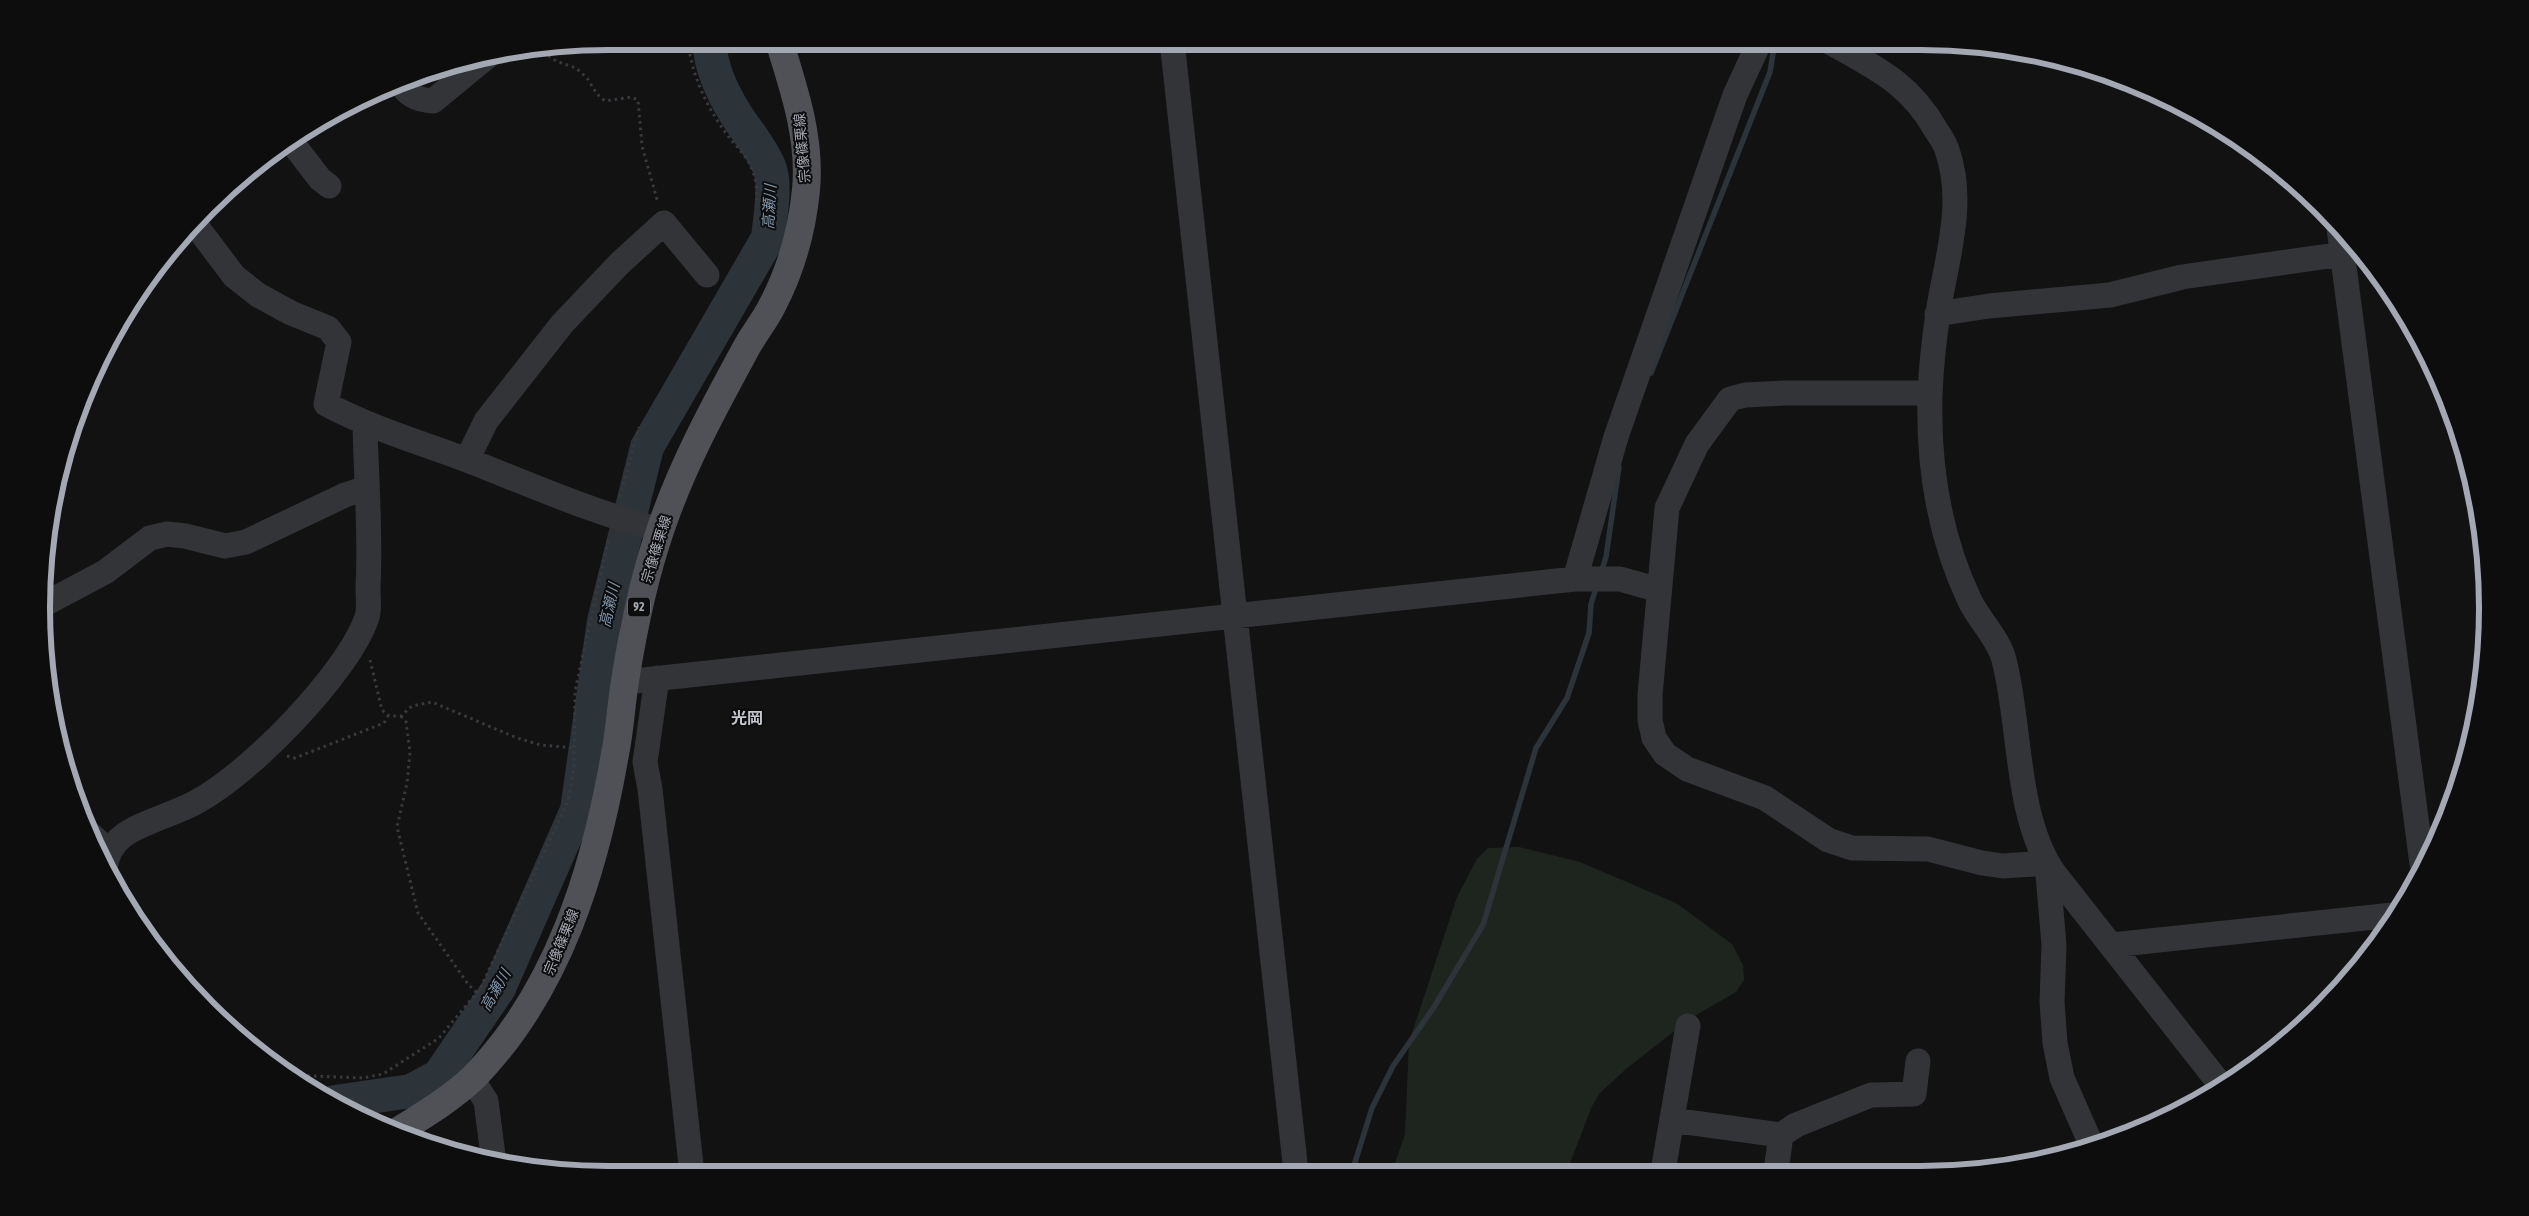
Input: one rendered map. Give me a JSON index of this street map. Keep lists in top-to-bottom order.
{
  "streets": {
    "main road": ["宗像篠栗線", "92"]
  },
  "districts": ["光岡"],
  "water": ["高瀬川"]
}
